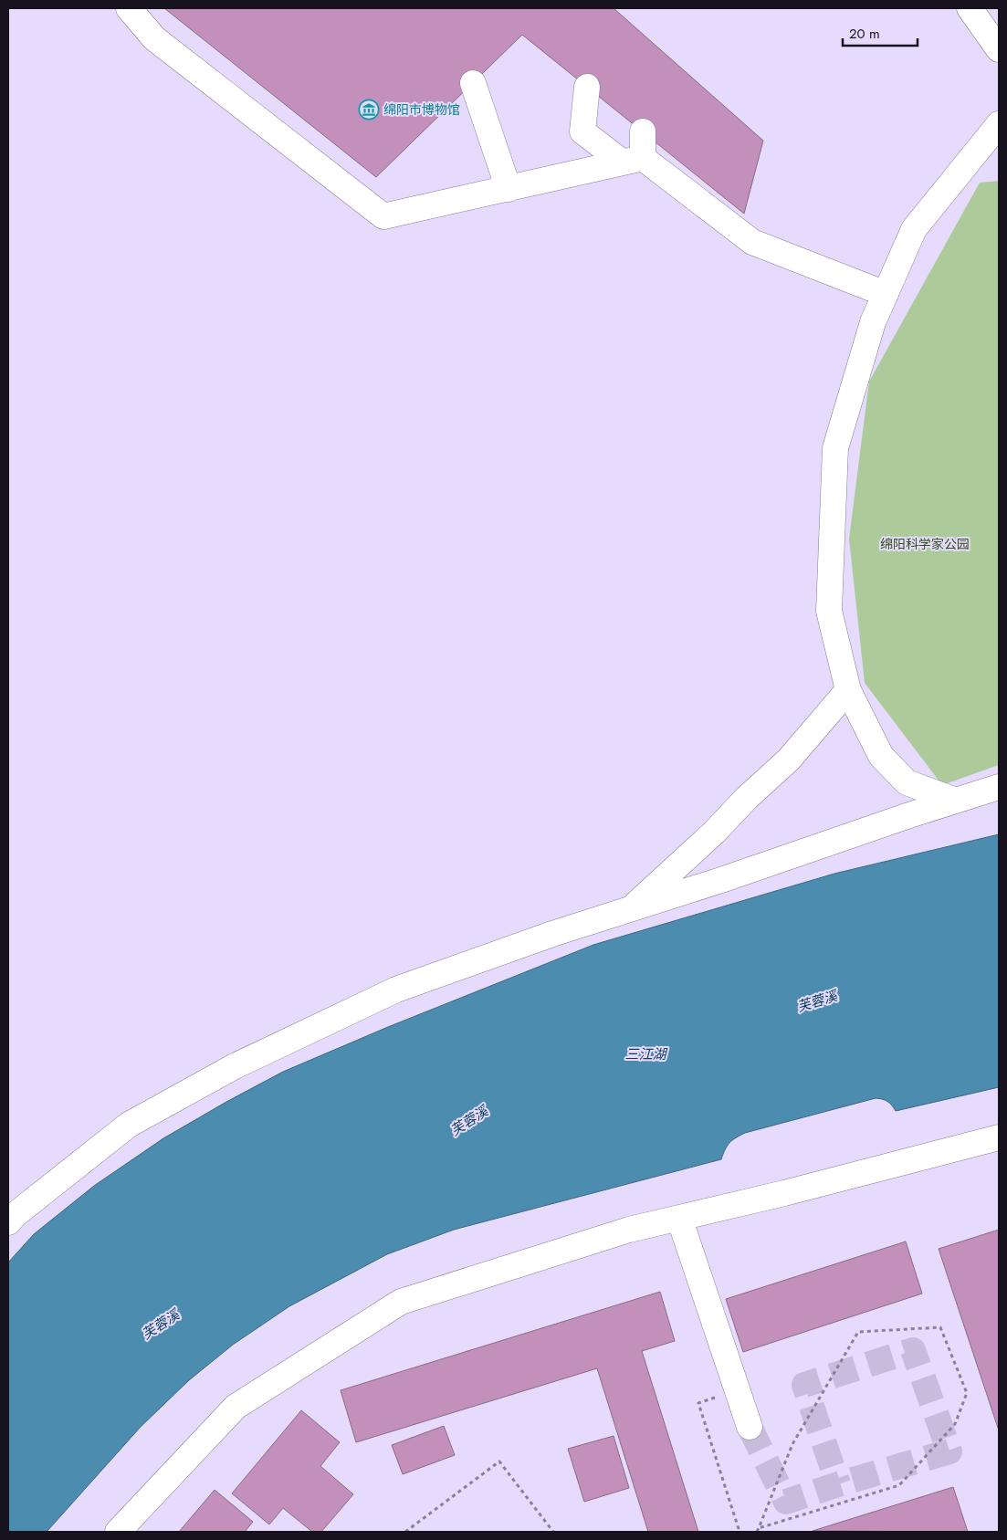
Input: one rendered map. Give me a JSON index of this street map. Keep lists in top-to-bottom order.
{
  "water": ["芙蓉溪", "三江湖"],
  "parks": ["绵阳科学家公园"],
  "places": {
    "museum": ["绵阳市博物馆"]
  },
  "scale_bar": "20 m"
}
